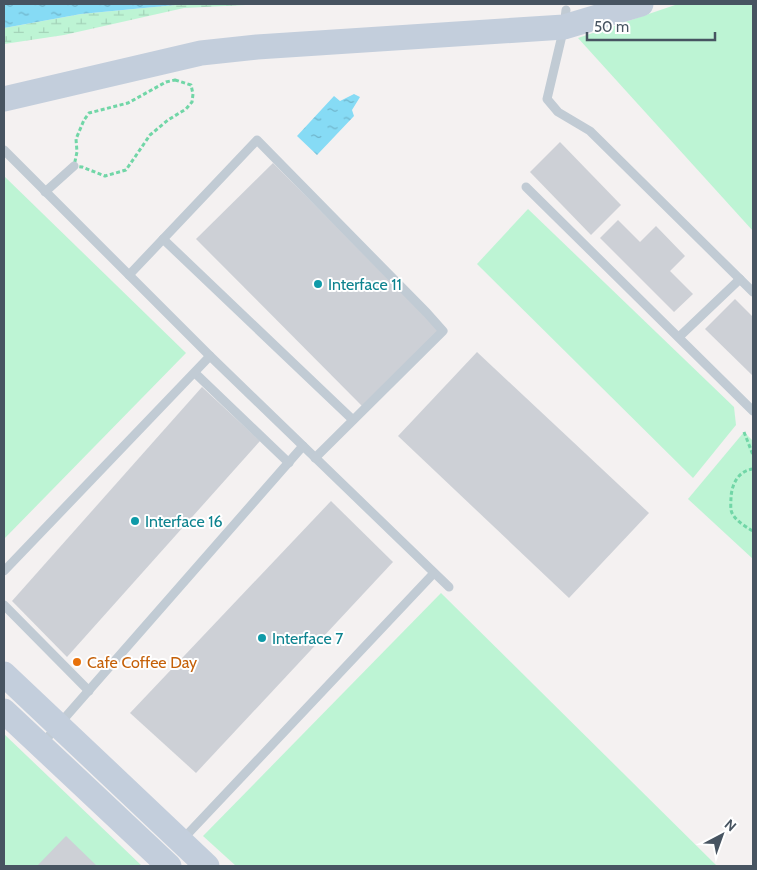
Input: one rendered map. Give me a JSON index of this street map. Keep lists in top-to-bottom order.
{
  "places": [
    "Interface 11",
    "Interface 16",
    "Interface 7",
    "Cafe Coffee Day"
  ],
  "scale_bar": "50 m",
  "north": "top right"
}
